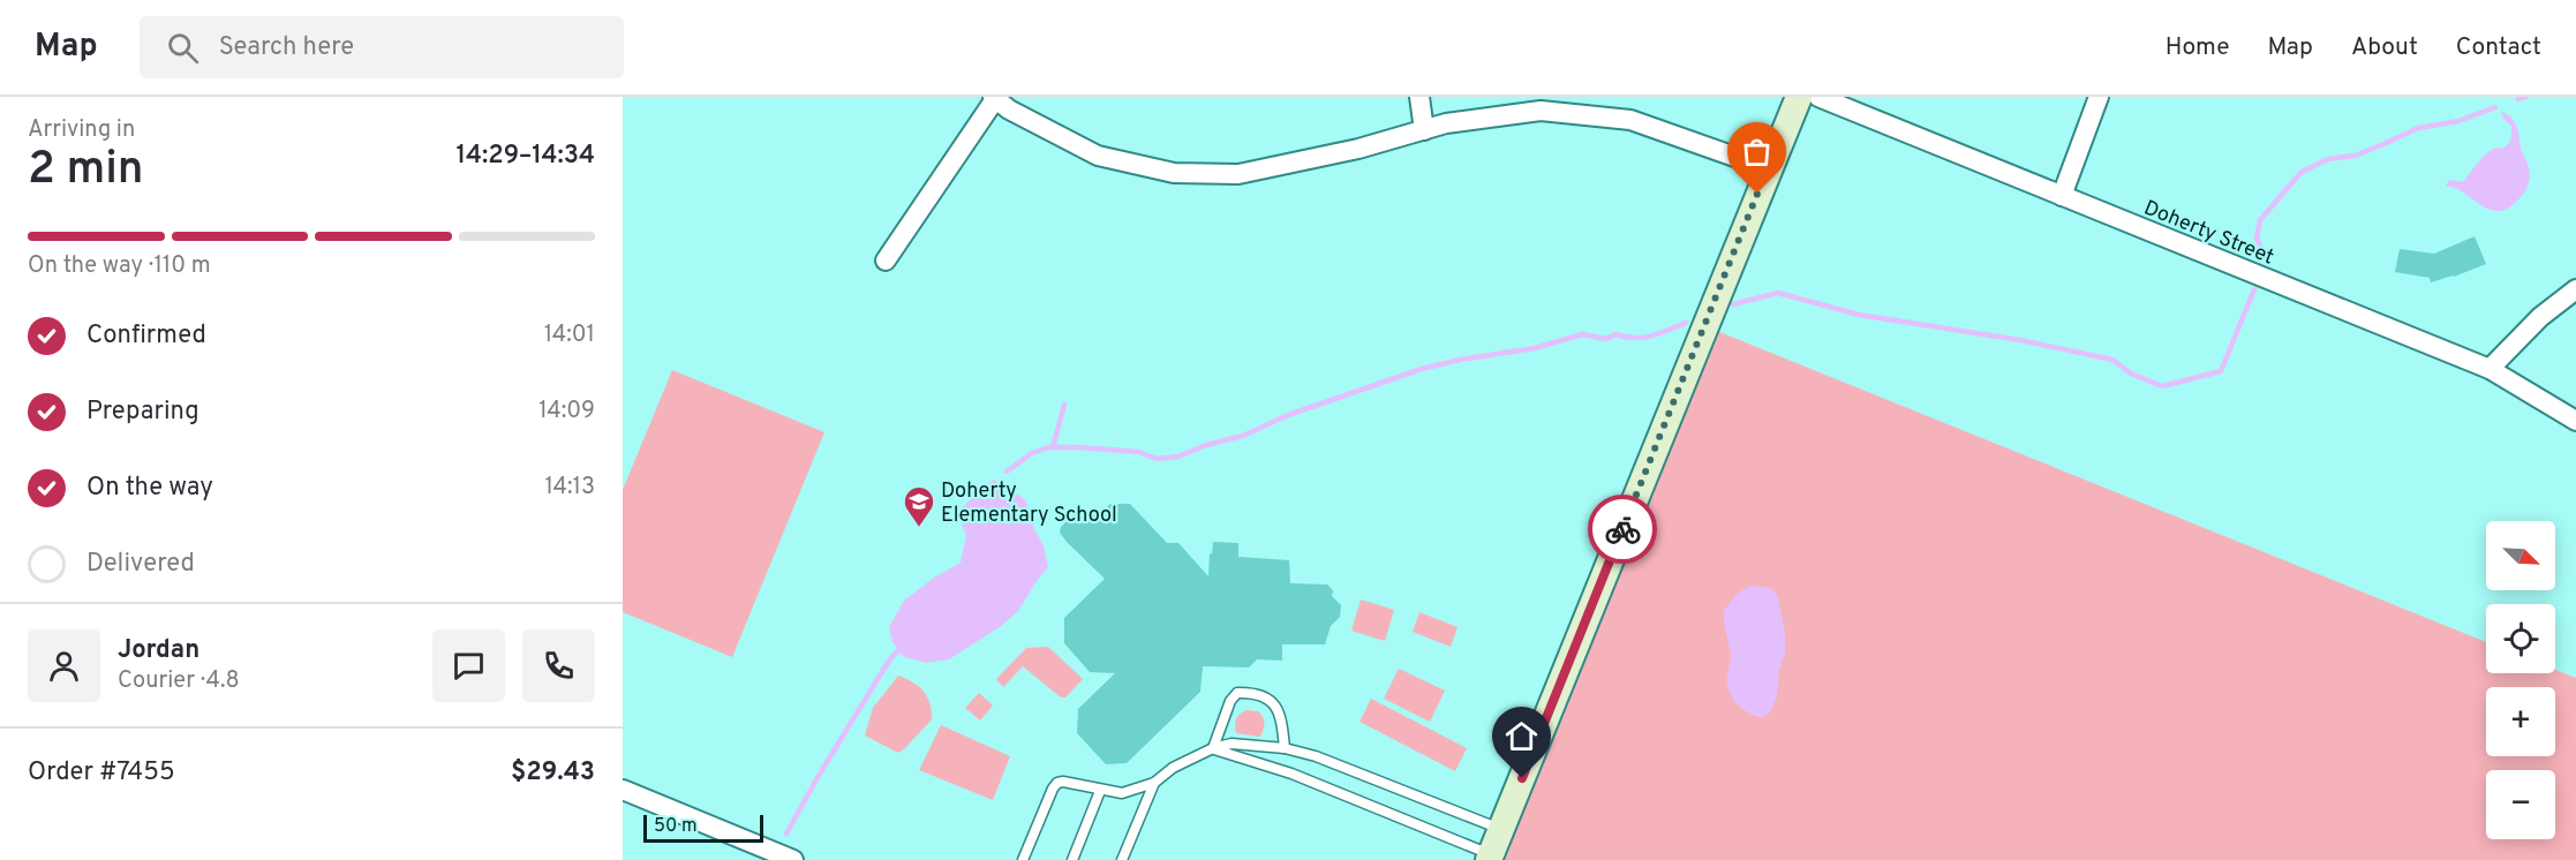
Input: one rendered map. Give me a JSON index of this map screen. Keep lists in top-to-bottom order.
{
  "streets": {
    "street": ["Doherty Street"]
  },
  "places": {
    "school or university": ["Doherty Elementary School"]
  },
  "scale_bar": "50 m",
  "north": "bottom right",
  "page": {
    "header": "Map",
    "search": "Search here",
    "nav": [
      "Home",
      "Map",
      "About",
      "Contact"
    ],
    "heading": ["2 min", "Arriving in", "14:29–14:34"],
    "panel": [
      "Jordan",
      "Courier · 4.8",
      "Order #7455",
      "$29.43"
    ],
    "bar": "On the way · 110 m",
    "list": [
      ["Confirmed", "14:01"],
      ["Preparing", "14:09"],
      ["On the way", "14:13"],
      "Delivered"
    ],
    "map_buttons": ["+", "−"],
    "scale": "50 m"
  }
}
